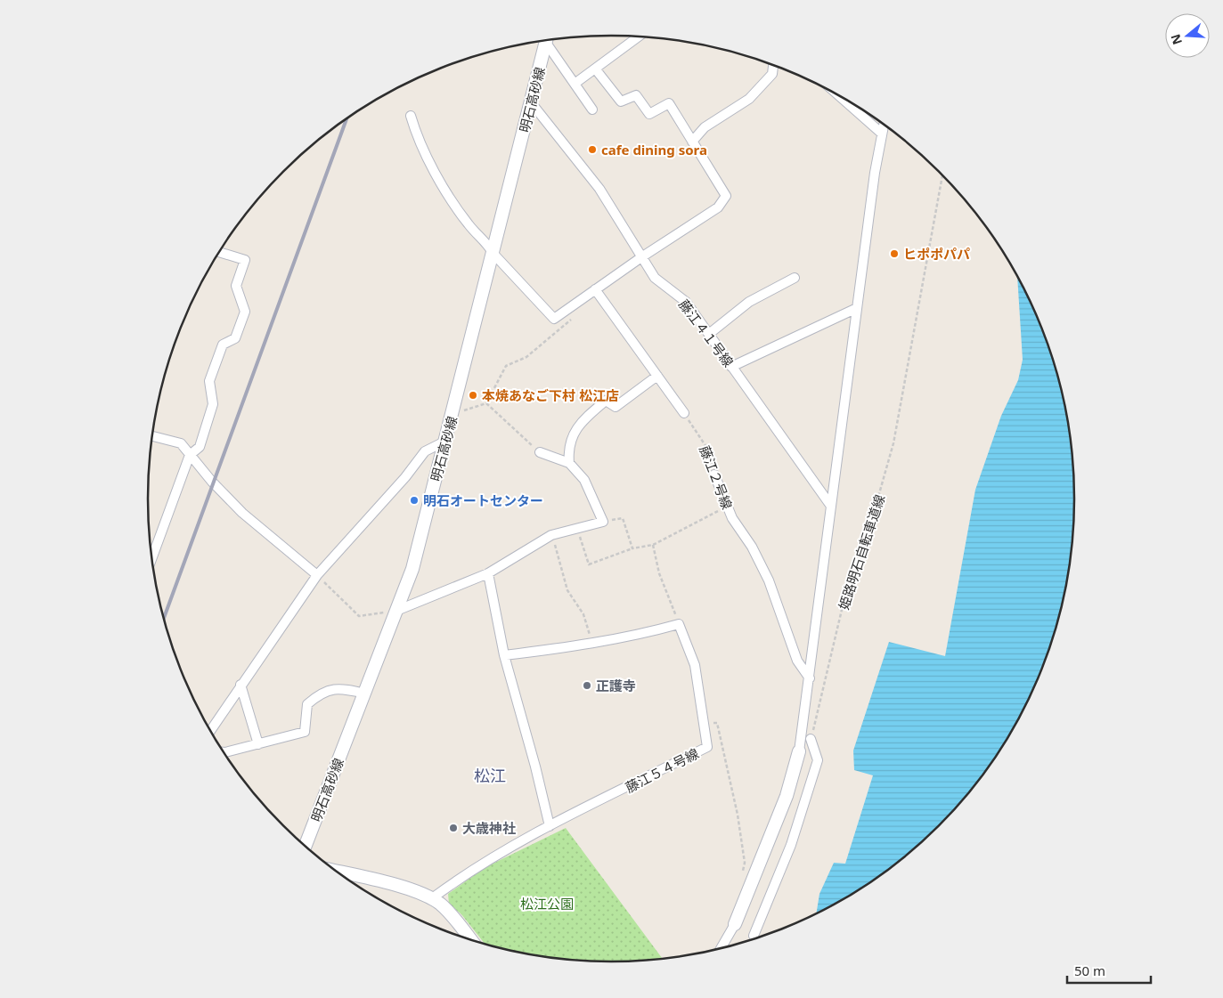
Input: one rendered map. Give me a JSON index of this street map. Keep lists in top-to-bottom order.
{
  "streets": {
    "main road": ["明石高砂線"],
    "street": ["藤江４１号線", "藤江２号線", "藤江５４号線"],
    "path": ["姫路明石自転車道線"]
  },
  "crossings": [
    ["明石高砂線", "藤江４１号線"]
  ],
  "districts": ["松江"],
  "parks": ["松江公園"],
  "places": [
    "cafe dining sora",
    "ヒポポパパ",
    "本焼あなご下村 松江店",
    "明石オートセンター",
    "正護寺",
    "大歳神社"
  ],
  "scale_bar": "50 m",
  "north": "left"
}
